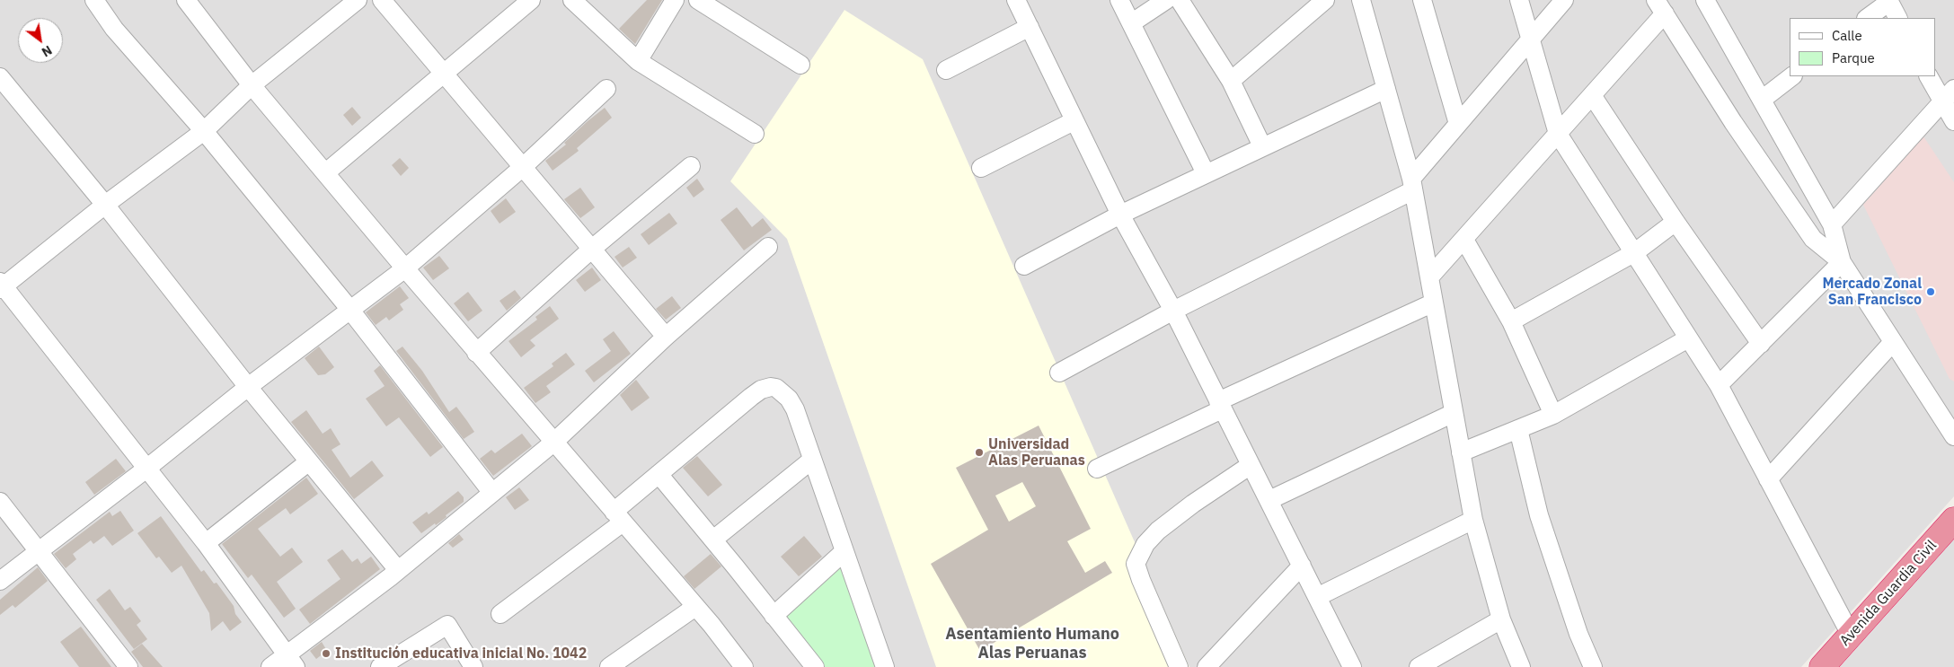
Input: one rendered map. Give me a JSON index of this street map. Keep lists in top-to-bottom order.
{
  "streets": {
    "highway": ["Avenida Guardia Civil"]
  },
  "districts": ["Asentamiento Humano Alas Peruanas"],
  "places": ["Mercado Zonal San Francisco", "Universidad Alas Peruanas", "Institución educativa inicial No. 1042"],
  "legend": ["Calle", "Parque"],
  "north": "bottom right"
}
